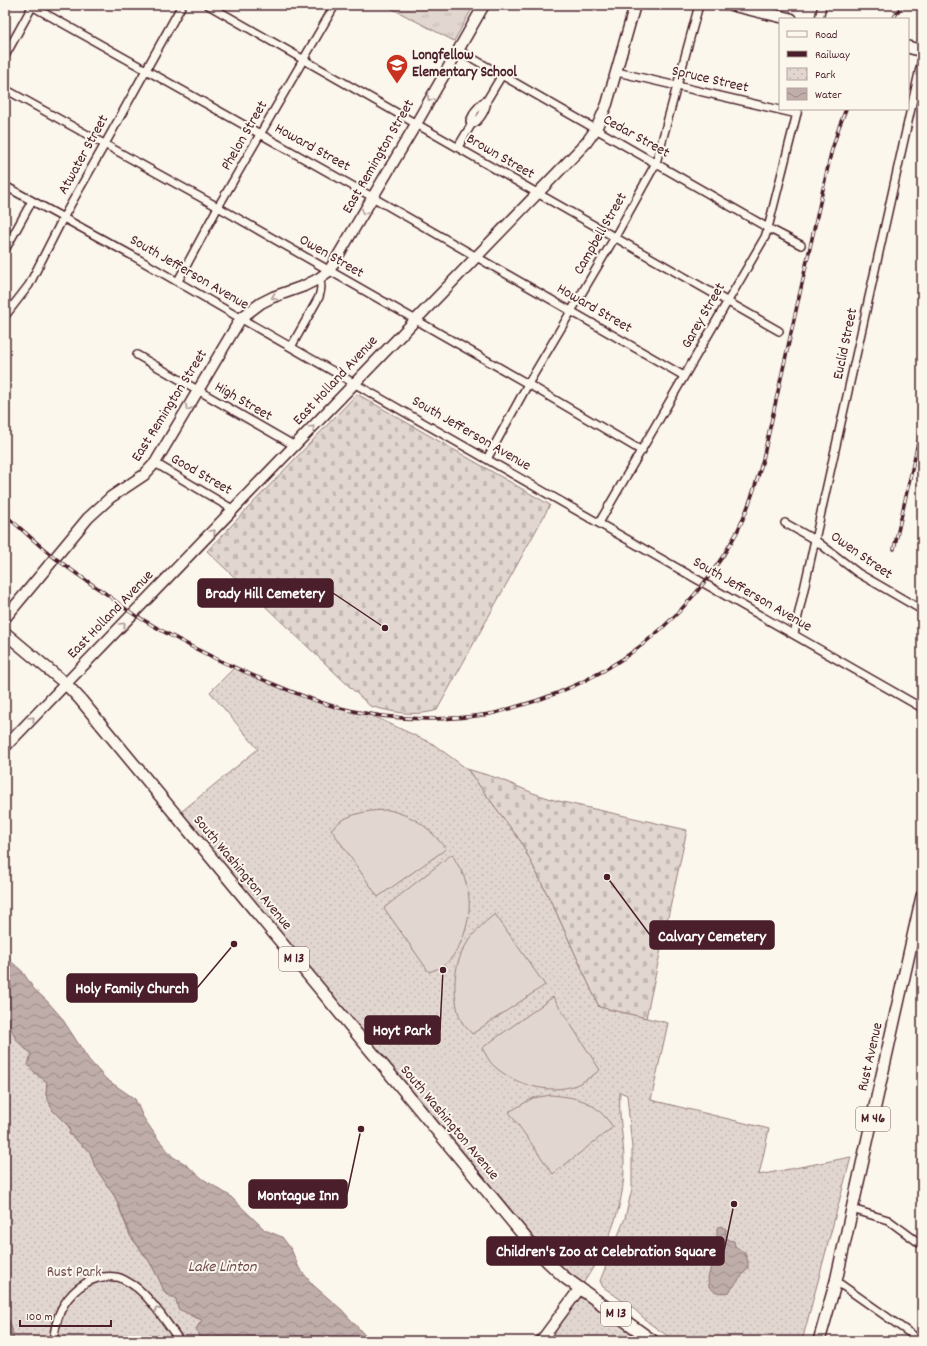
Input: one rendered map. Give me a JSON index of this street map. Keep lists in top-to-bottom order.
{
  "streets": {
    "main road": [
      "East Remington Street",
      "East Holland Avenue",
      "South Washington Avenue",
      "M 13",
      "Rust Avenue",
      "M 46"
    ],
    "street": [
      "Spruce Street",
      "Phelon Street",
      "Cedar Street",
      "Howard Street",
      "Atwater Street",
      "Brown Street",
      "Campbell Street",
      "Owen Street",
      "South Jefferson Avenue",
      "Garey Street",
      "Euclid Street",
      "High Street",
      "Good Street"
    ]
  },
  "crossings": [
    ["Spruce Street", "Campbell Street"],
    ["Spruce Street", "East Holland Avenue"],
    ["Phelon Street", "Howard Street"],
    ["Phelon Street", "Brown Street"],
    ["Phelon Street", "Owen Street"],
    ["Phelon Street", "South Jefferson Avenue"],
    ["Cedar Street", "East Remington Street"],
    ["Cedar Street", "Campbell Street"],
    ["Cedar Street", "Garey Street"],
    ["Cedar Street", "East Holland Avenue"],
    ["Howard Street", "Atwater Street"],
    ["Howard Street", "East Remington Street"],
    ["Howard Street", "Campbell Street"],
    ["Howard Street", "Garey Street"],
    ["Howard Street", "East Holland Avenue"],
    ["Atwater Street", "Owen Street"],
    ["Atwater Street", "South Jefferson Avenue"],
    ["East Remington Street", "Brown Street"],
    ["East Remington Street", "Owen Street"],
    ["East Remington Street", "South Jefferson Avenue"],
    ["East Remington Street", "High Street"],
    ["East Remington Street", "Good Street"],
    ["Brown Street", "Campbell Street"],
    ["Brown Street", "Garey Street"],
    ["Brown Street", "East Holland Avenue"],
    ["Campbell Street", "Owen Street"],
    ["Campbell Street", "South Jefferson Avenue"],
    ["Owen Street", "Garey Street"],
    ["Owen Street", "Euclid Street"],
    ["Owen Street", "East Holland Avenue"],
    ["South Jefferson Avenue", "Garey Street"],
    ["South Jefferson Avenue", "Euclid Street"],
    ["South Jefferson Avenue", "East Holland Avenue"],
    ["East Holland Avenue", "High Street"],
    ["East Holland Avenue", "Good Street"],
    ["East Holland Avenue", "South Washington Avenue"]
  ],
  "one_way": ["East Remington Street", "East Holland Avenue"],
  "water": ["Lake Linton"],
  "parks": ["Rust Park"],
  "places": {
    "school or university": ["Longfellow Elementary School"],
    "other": [
      "Brady Hill Cemetery",
      "Calvary Cemetery",
      "Holy Family Church",
      "Hoyt Park",
      "Montague Inn",
      "Children's Zoo at Celebration Square"
    ]
  },
  "legend": [
    "Road",
    "Railway",
    "Park",
    "Water"
  ],
  "scale_bar": "100 m"
}
